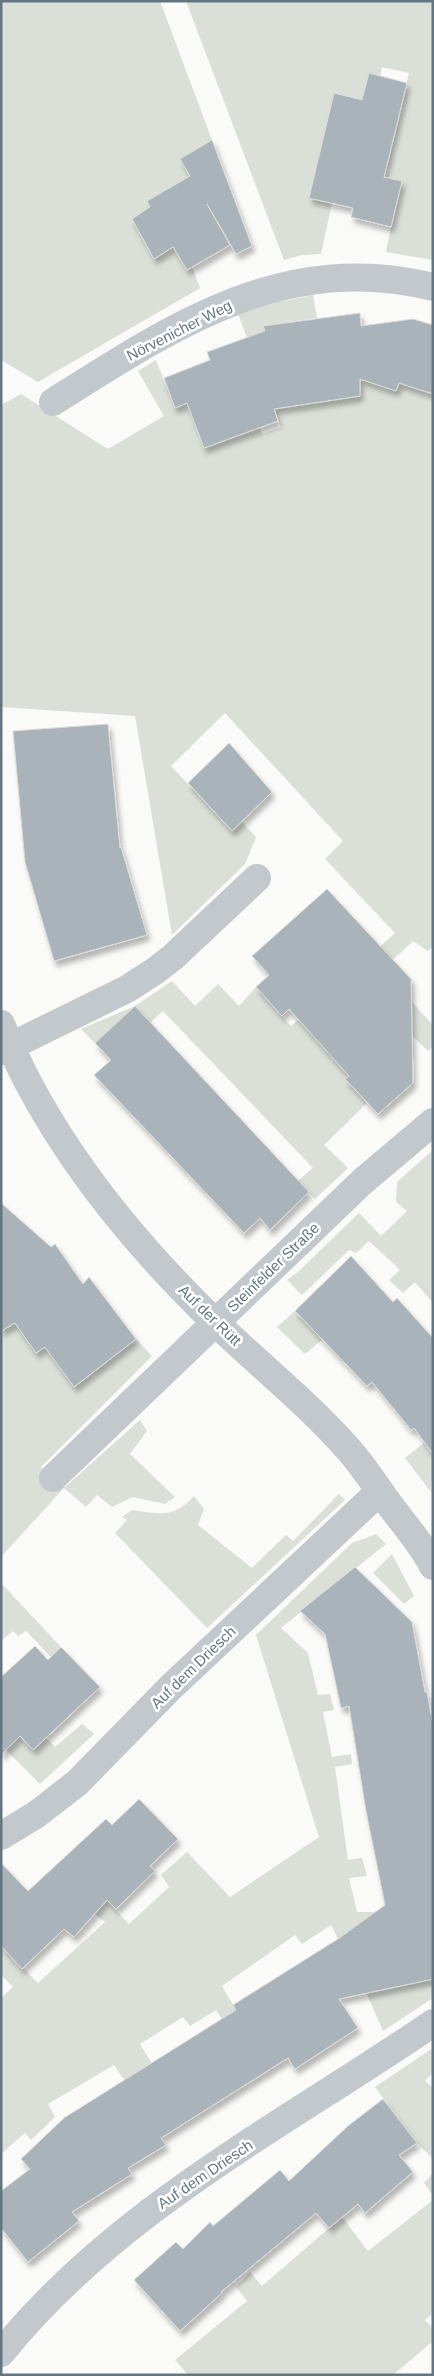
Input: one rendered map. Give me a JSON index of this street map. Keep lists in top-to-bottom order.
{
  "streets": {
    "street": [
      "Nörvenicher Weg",
      "Steinfelder Straße",
      "Auf der Rütt",
      "Auf dem Driesch"
    ]
  },
  "crossings": [
    ["Steinfelder Straße", "Auf der Rütt"],
    ["Auf der Rütt", "Auf dem Driesch"]
  ]
}
